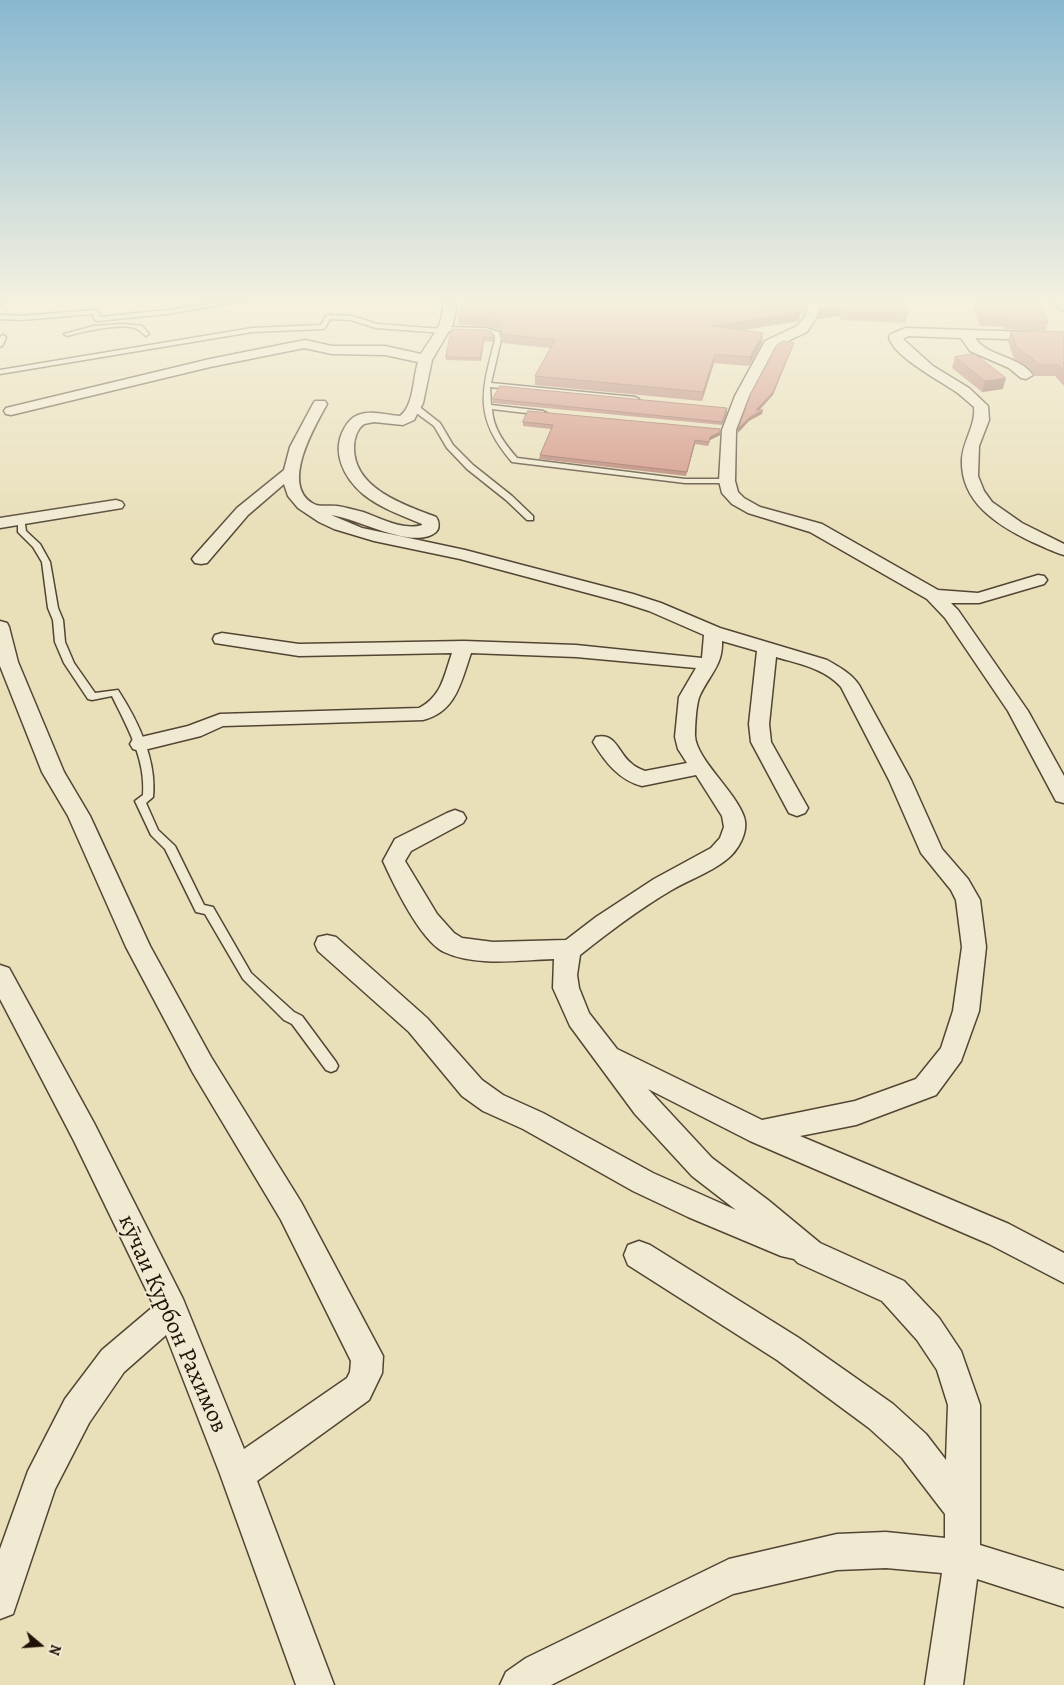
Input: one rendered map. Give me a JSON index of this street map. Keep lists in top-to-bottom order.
{
  "streets": {
    "street": ["кӯчаи Курбон Рахимов"]
  },
  "north": "right"
}
